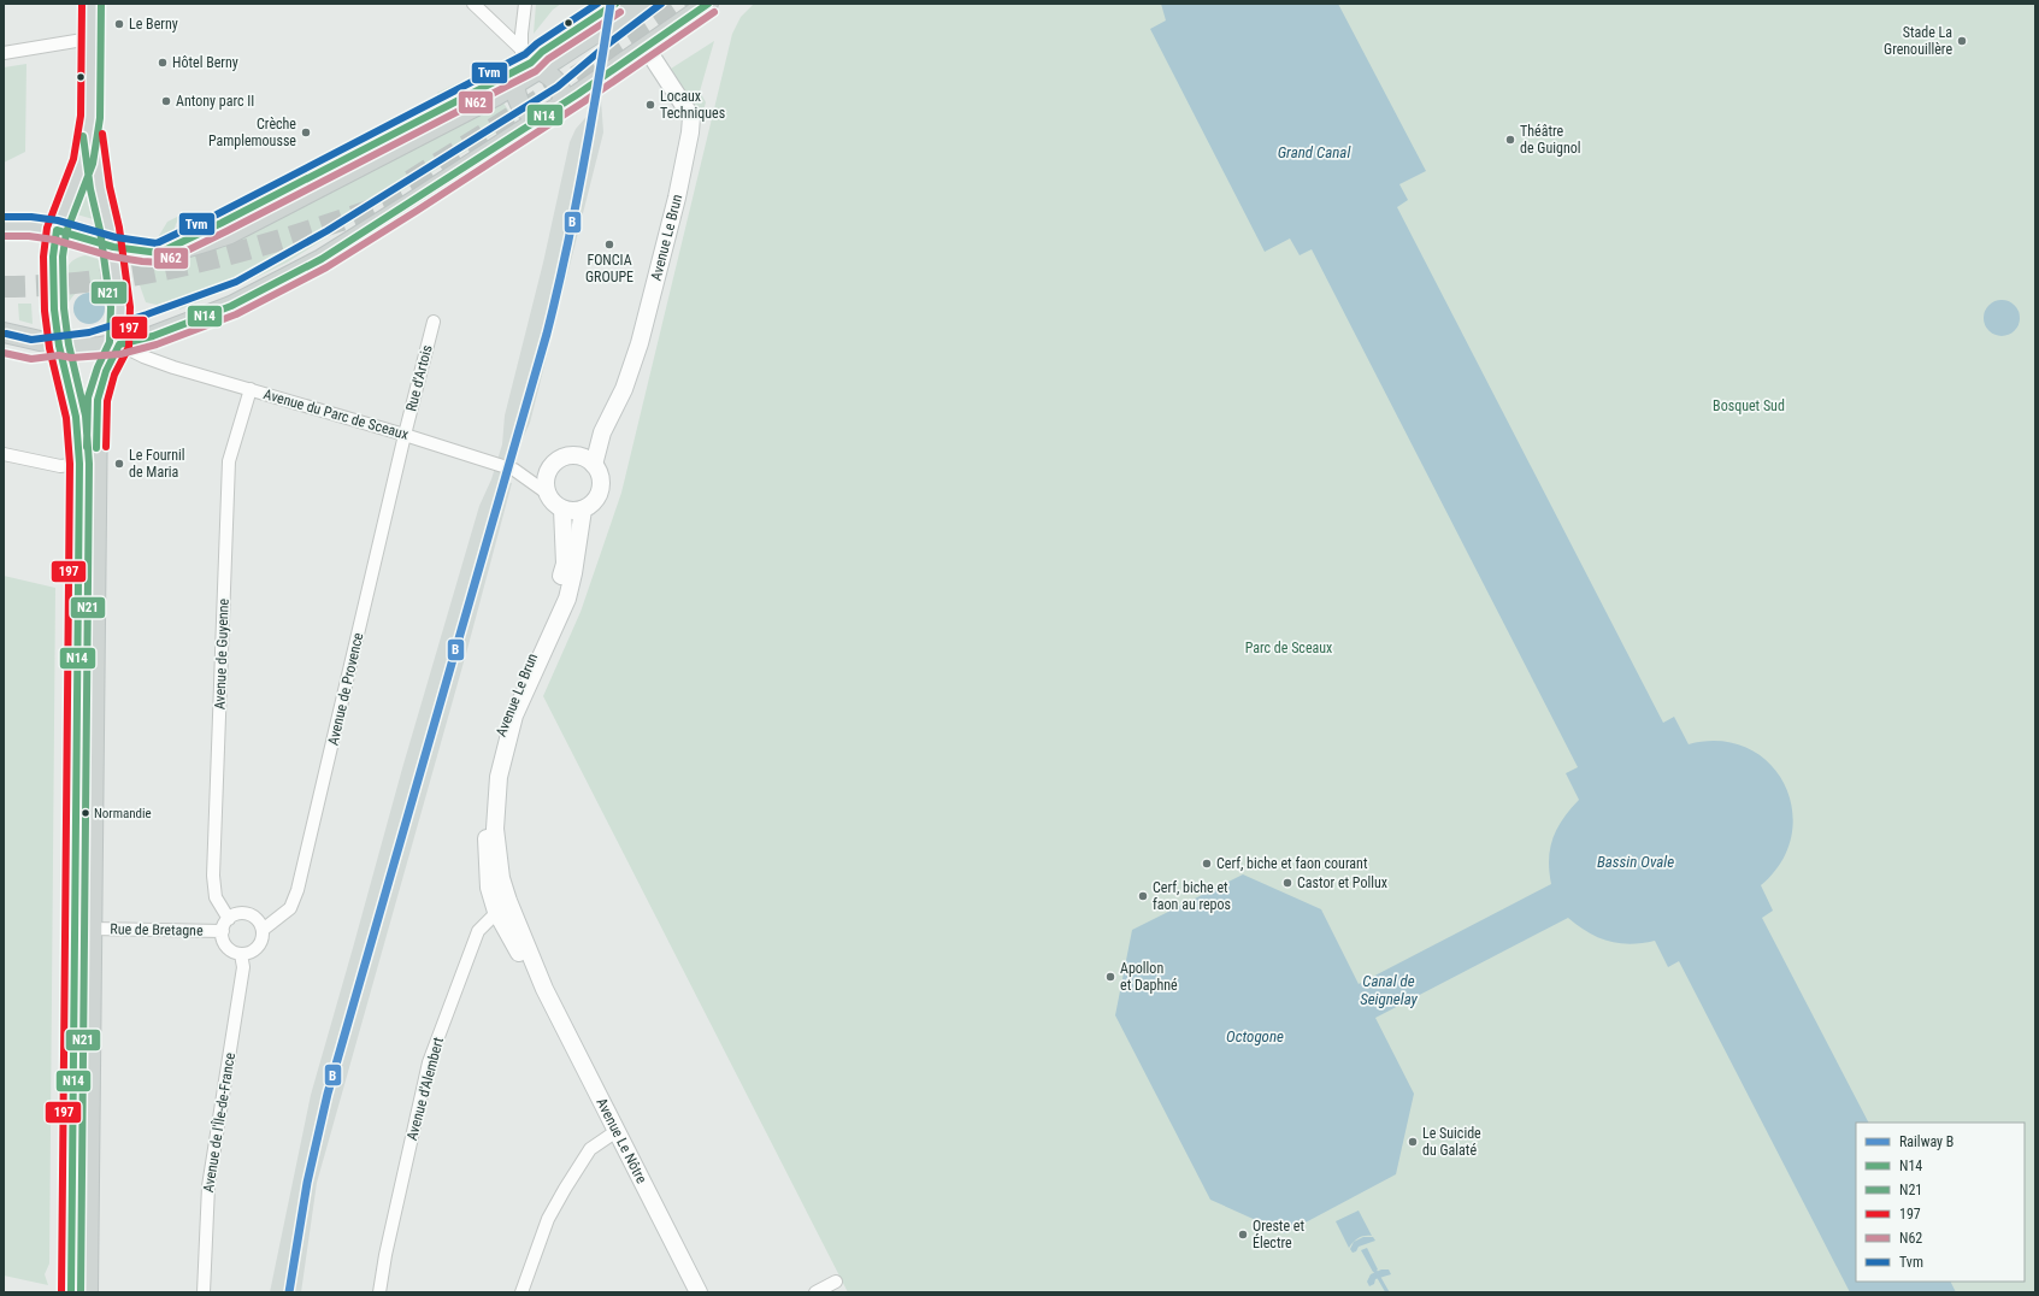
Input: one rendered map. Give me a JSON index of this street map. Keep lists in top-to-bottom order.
{
  "streets": {
    "main road": ["Avenue Le Brun", "Avenue Le Nôtre"],
    "street": [
      "Rue d'Artois",
      "Avenue du Parc de Sceaux",
      "Avenue de Guyenne",
      "Avenue de Provence",
      "Rue de Bretagne",
      "Avenue d'Alembert",
      "Avenue de l'Île-de-France"
    ]
  },
  "crossings": [
    ["Avenue Le Brun", "Avenue du Parc de Sceaux"],
    ["Avenue Le Brun", "Avenue d'Alembert"],
    ["Avenue Le Brun", "Avenue Le Nôtre"],
    ["Rue d'Artois", "Avenue du Parc de Sceaux"],
    ["Rue d'Artois", "Avenue de Provence"],
    ["Avenue du Parc de Sceaux", "Avenue de Guyenne"],
    ["Avenue du Parc de Sceaux", "Avenue de Provence"],
    ["Avenue de Guyenne", "Avenue de Provence"],
    ["Avenue de Guyenne", "Rue de Bretagne"],
    ["Avenue de Guyenne", "Avenue de l'Île-de-France"],
    ["Avenue de Provence", "Rue de Bretagne"],
    ["Avenue de Provence", "Avenue de l'Île-de-France"],
    ["Rue de Bretagne", "Avenue de l'Île-de-France"],
    ["Avenue d'Alembert", "Avenue Le Nôtre"]
  ],
  "water": [
    "Grand Canal",
    "Bassin Ovale",
    "Canal de Seignelay",
    "Octogone"
  ],
  "parks": ["Bosquet Sud", "Parc de Sceaux"],
  "places": [
    "Le Berny",
    "Stade La Grenouillère",
    "Hôtel Berny",
    "Antony parc II",
    "Locaux Techniques",
    "Crèche Pamplemousse",
    "Théâtre de Guignol",
    "FONCIA GROUPE",
    "Le Fournil de Maria",
    "Normandie",
    "Cerf, biche et faon courant",
    "Castor et Pollux",
    "Cerf, biche et faon au repos",
    "Apollon et Daphné",
    "Le Suicide du Galaté",
    "Oreste et Électre"
  ],
  "lines": [
    "rail line B",
    "transit line N14",
    "transit line N21",
    "transit line 197",
    "transit line Tvm",
    "transit line N62"
  ],
  "legend": [
    "Railway B",
    "N14",
    "N21",
    "197",
    "N62",
    "Tvm"
  ]
}
